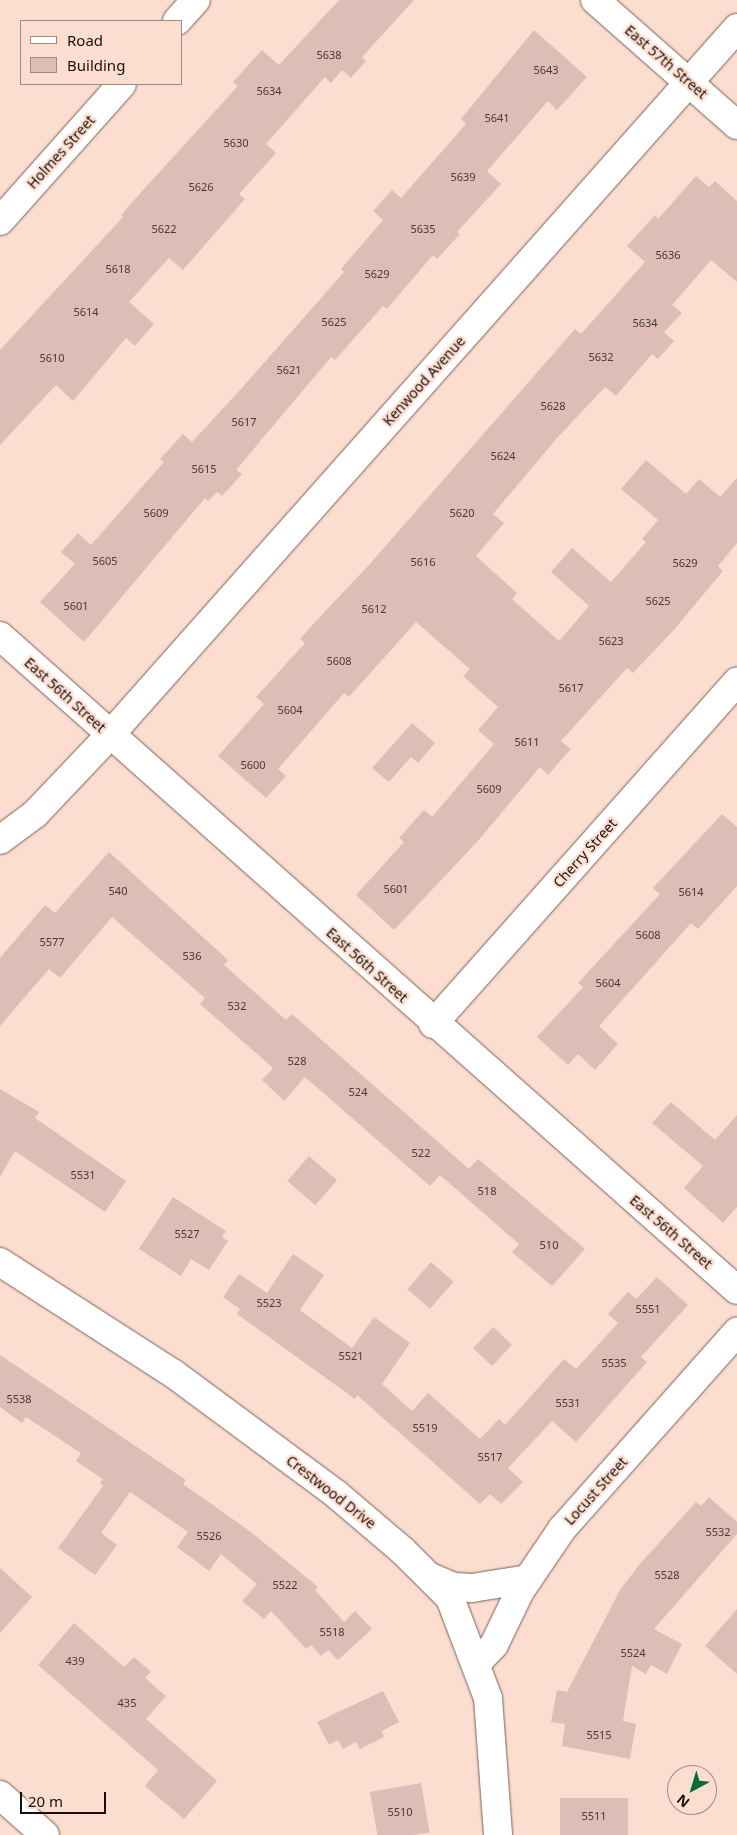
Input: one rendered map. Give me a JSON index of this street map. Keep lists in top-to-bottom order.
{
  "streets": {
    "street": [
      "East 57th Street",
      "Holmes Street",
      "Kenwood Avenue",
      "East 56th Street",
      "Cherry Street",
      "Locust Street",
      "Crestwood Drive"
    ]
  },
  "crossings": [
    ["East 57th Street", "Kenwood Avenue"],
    ["Kenwood Avenue", "East 56th Street"],
    ["East 56th Street", "Cherry Street"],
    ["Locust Street", "Crestwood Drive"]
  ],
  "house_numbers": [
    "5638",
    "5643",
    "5634",
    "5641",
    "5630",
    "5639",
    "5626",
    "5622",
    "5635",
    "5636",
    "5618",
    "5629",
    "5614",
    "5625",
    "5634",
    "5632",
    "5610",
    "5621",
    "5628",
    "5617",
    "5624",
    "5615",
    "5609",
    "5620",
    "5605",
    "5616",
    "5629",
    "5625",
    "5601",
    "5612",
    "5623",
    "5608",
    "5617",
    "5604",
    "5611",
    "5600",
    "5609",
    "5601",
    "540",
    "5614",
    "5608",
    "5577",
    "536",
    "5604",
    "532",
    "528",
    "524",
    "522",
    "5531",
    "518",
    "5527",
    "510",
    "5523",
    "5551",
    "5521",
    "5535",
    "5538",
    "5531",
    "5519",
    "5517",
    "5532",
    "5526",
    "5528",
    "5522",
    "5518",
    "5524",
    "439",
    "435",
    "5515",
    "5510",
    "5511"
  ],
  "legend": ["Road", "Building"],
  "scale_bar": "20 m",
  "north": "bottom left"
}
